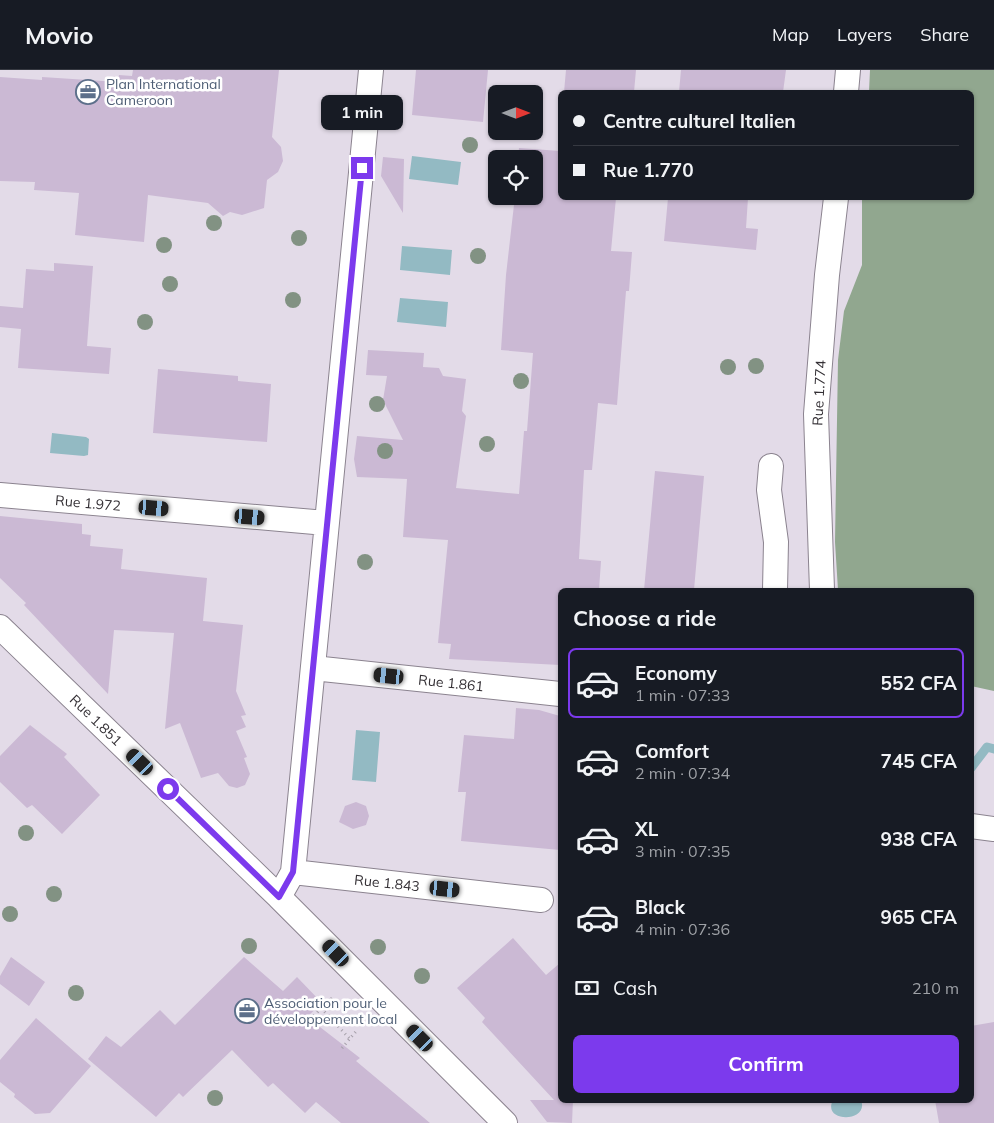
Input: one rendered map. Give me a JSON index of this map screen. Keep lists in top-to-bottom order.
{
  "streets": {
    "street": [
      "Rue 1.774",
      "Rue 1.972",
      "Rue 1.861",
      "Rue 1.851",
      "Rue 1.843"
    ]
  },
  "places": {
    "office": ["Plan International Cameroon", "Association pour le développement local"]
  },
  "north": "right",
  "page": {
    "header": "Movio",
    "nav": ["Map", "Layers", "Share"],
    "banner": ["Centre culturel Italien", "Rue 1.770"],
    "bubble": "1 min",
    "heading": "Choose a ride",
    "list": [
      {
        "name": "Economy",
        "note": "1 min · 07:33",
        "value": "552 CFA"
      },
      {
        "name": "Comfort",
        "note": "2 min · 07:34",
        "value": "745 CFA"
      },
      {
        "name": "XL",
        "note": "3 min · 07:35",
        "value": "938 CFA"
      },
      {
        "name": "Black",
        "note": "4 min · 07:36",
        "value": "965 CFA"
      }
    ],
    "pay": ["Cash", "210 m"],
    "buttons": "Confirm"
  }
}
